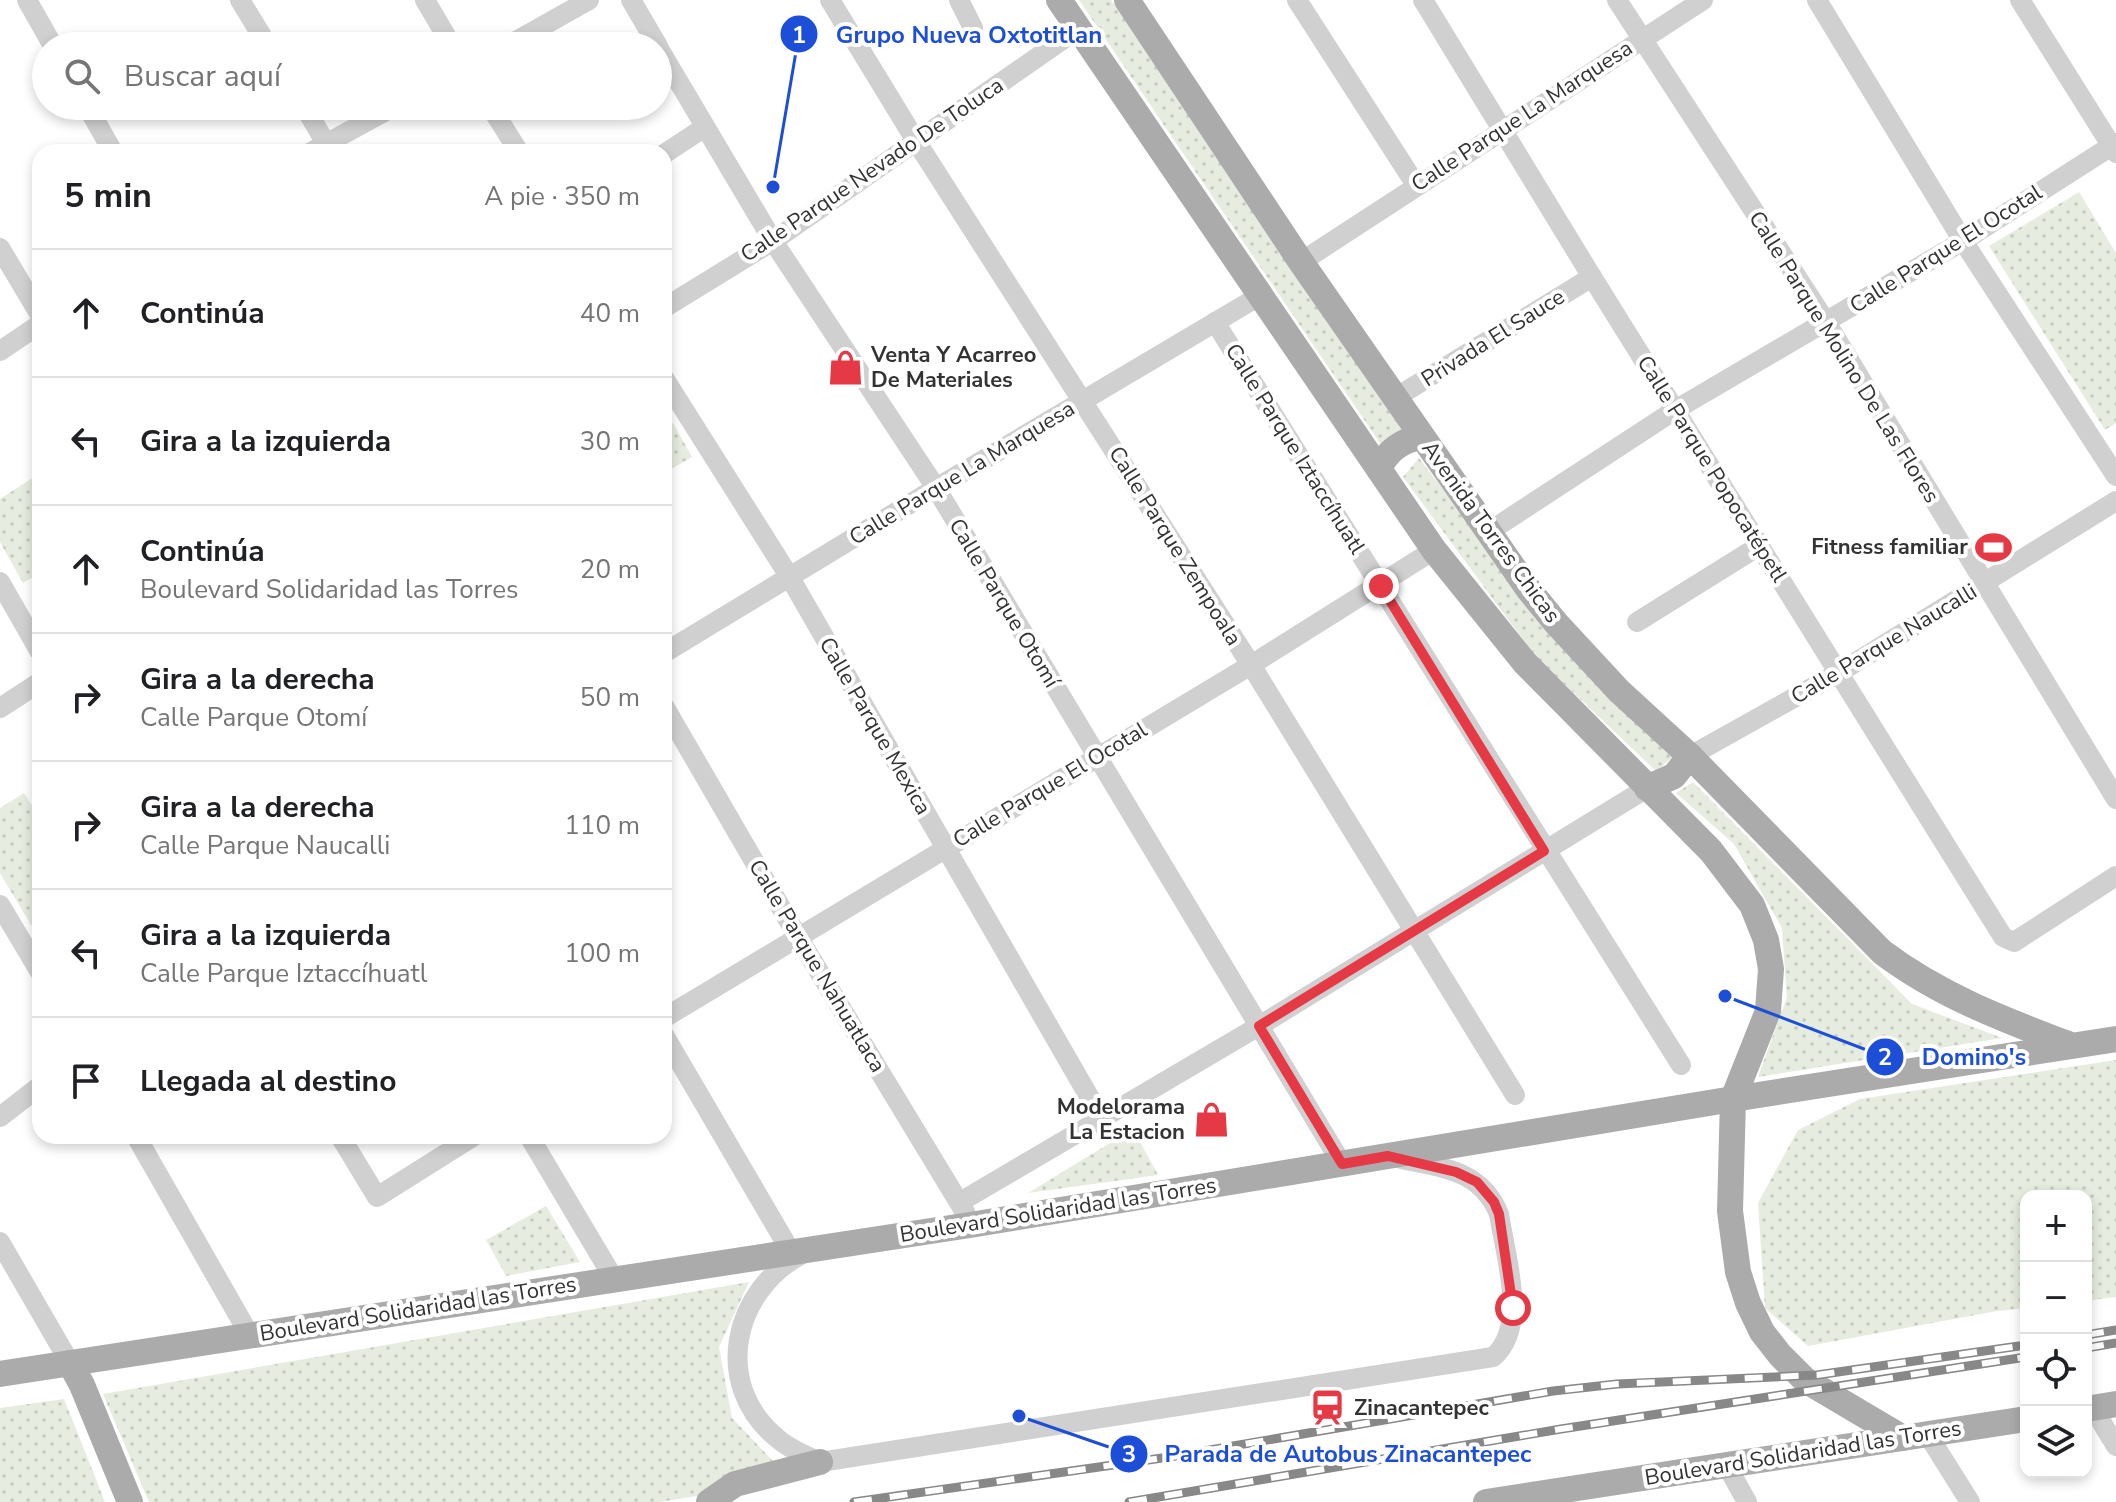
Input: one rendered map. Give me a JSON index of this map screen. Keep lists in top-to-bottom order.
{
  "streets": {
    "main road": ["Avenida Torres Chicas", "Boulevard Solidaridad las Torres"],
    "street": [
      "Calle Parque La Marquesa",
      "Calle Parque Nevado De Toluca",
      "Calle Parque El Ocotal",
      "Privada El Sauce",
      "Calle Parque Molino De Las Flores",
      "Calle Parque Iztaccíhuatl",
      "Calle Parque Popocatépetl",
      "Calle Parque Zempoala",
      "Calle Parque Otomí",
      "Calle Parque Naucalli",
      "Calle Parque Mexica",
      "Calle Parque Nahuatlaca"
    ]
  },
  "crossings": [
    ["Calle Parque La Marquesa", "Calle Parque Molino De Las Flores"],
    ["Calle Parque La Marquesa", "Calle Parque Iztaccíhuatl"],
    ["Calle Parque La Marquesa", "Calle Parque Popocatépetl"],
    ["Calle Parque La Marquesa", "Avenida Torres Chicas"],
    ["Calle Parque La Marquesa", "Calle Parque Zempoala"],
    ["Calle Parque La Marquesa", "Calle Parque Otomí"],
    ["Calle Parque La Marquesa", "Calle Parque Mexica"],
    ["Calle Parque Nevado De Toluca", "Calle Parque Zempoala"],
    ["Calle Parque Nevado De Toluca", "Calle Parque Otomí"],
    ["Calle Parque El Ocotal", "Calle Parque Molino De Las Flores"],
    ["Calle Parque El Ocotal", "Calle Parque Iztaccíhuatl"],
    ["Calle Parque El Ocotal", "Calle Parque Popocatépetl"],
    ["Calle Parque El Ocotal", "Avenida Torres Chicas"],
    ["Calle Parque El Ocotal", "Calle Parque Zempoala"],
    ["Calle Parque El Ocotal", "Calle Parque Otomí"],
    ["Calle Parque El Ocotal", "Calle Parque Mexica"],
    ["Calle Parque El Ocotal", "Calle Parque Nahuatlaca"],
    ["Privada El Sauce", "Calle Parque Popocatépetl"],
    ["Privada El Sauce", "Avenida Torres Chicas"],
    ["Calle Parque Molino De Las Flores", "Calle Parque Naucalli"],
    ["Calle Parque Popocatépetl", "Calle Parque Naucalli"],
    ["Avenida Torres Chicas", "Calle Parque Naucalli"],
    ["Avenida Torres Chicas", "Boulevard Solidaridad las Torres"],
    ["Calle Parque Otomí", "Boulevard Solidaridad las Torres"],
    ["Calle Parque Nahuatlaca", "Boulevard Solidaridad las Torres"]
  ],
  "places": {
    "other": ["Grupo Nueva Oxtotitlan", "Domino's", "Parada de Autobus Zinacantepec"],
    "shop": ["Venta Y Acarreo De Materiales", "Modelorama La Estacion"],
    "sports": ["Fitness familiar"],
    "station": ["Zinacantepec"]
  },
  "page": {
    "search": "Buscar aquí",
    "heading": ["5 min", "A pie · 350 m"],
    "list": [
      ["Continúa", "40 m"],
      ["Gira a la izquierda", "30 m"],
      ["Continúa", "Boulevard Solidaridad las Torres", "20 m"],
      ["Gira a la derecha", "Calle Parque Otomí", "50 m"],
      ["Gira a la derecha", "Calle Parque Naucalli", "110 m"],
      ["Gira a la izquierda", "Calle Parque Iztaccíhuatl", "100 m"],
      "Llegada al destino"
    ],
    "map_buttons": ["+", "−"]
  }
}
